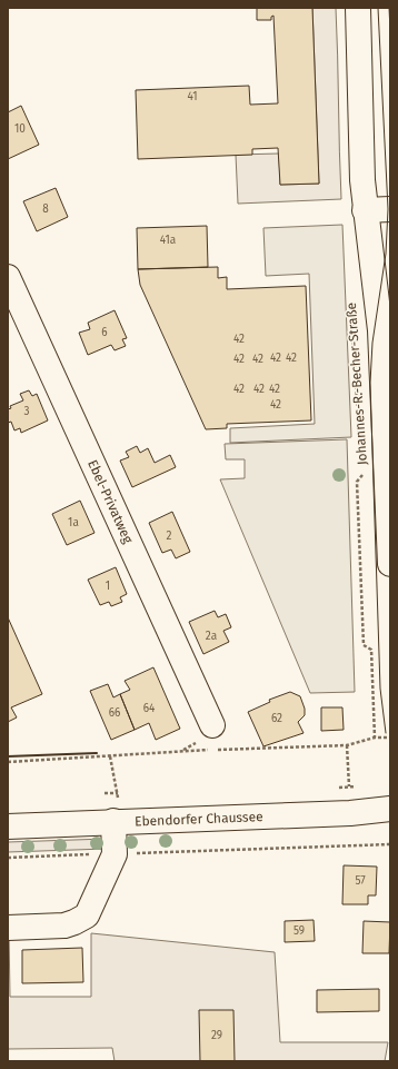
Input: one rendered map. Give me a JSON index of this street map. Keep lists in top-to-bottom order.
{
  "streets": {
    "street": ["Johannes-R.-Becher-Straße", "Ebel-Privatweg", "Ebendorfer Chaussee"]
  },
  "house_numbers": [
    "41",
    "10",
    "8",
    "41a",
    "6",
    "42",
    "42",
    "42",
    "42",
    "42",
    "42",
    "42",
    "42",
    "42",
    "3",
    "1a",
    "2",
    "1",
    "2a",
    "64",
    "66",
    "62",
    "57",
    "59",
    "29"
  ]
}
